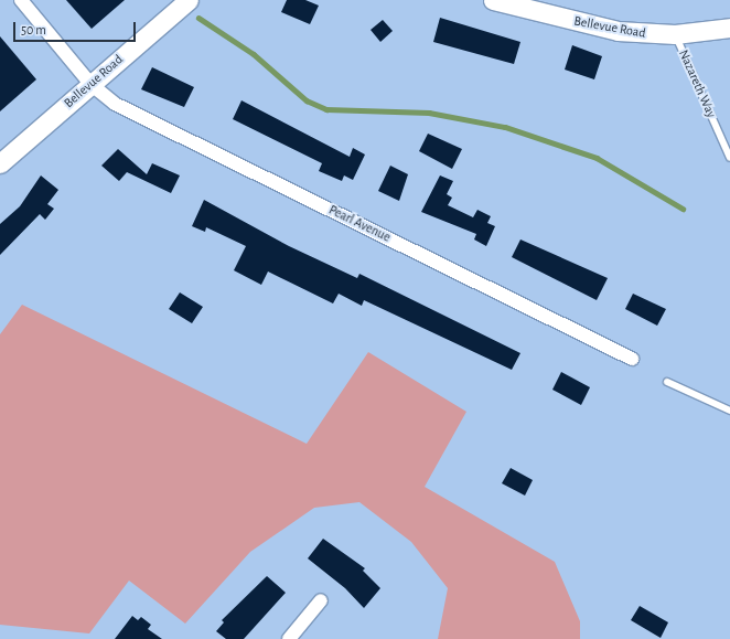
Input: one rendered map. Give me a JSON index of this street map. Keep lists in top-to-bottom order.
{
  "streets": {
    "street": ["Bellevue Road", "Pearl Avenue"],
    "lane": ["Nazareth Way"]
  },
  "crossings": [
    ["Bellevue Road", "Nazareth Way"],
    ["Bellevue Road", "Pearl Avenue"]
  ],
  "scale_bar": "50 m"
}
